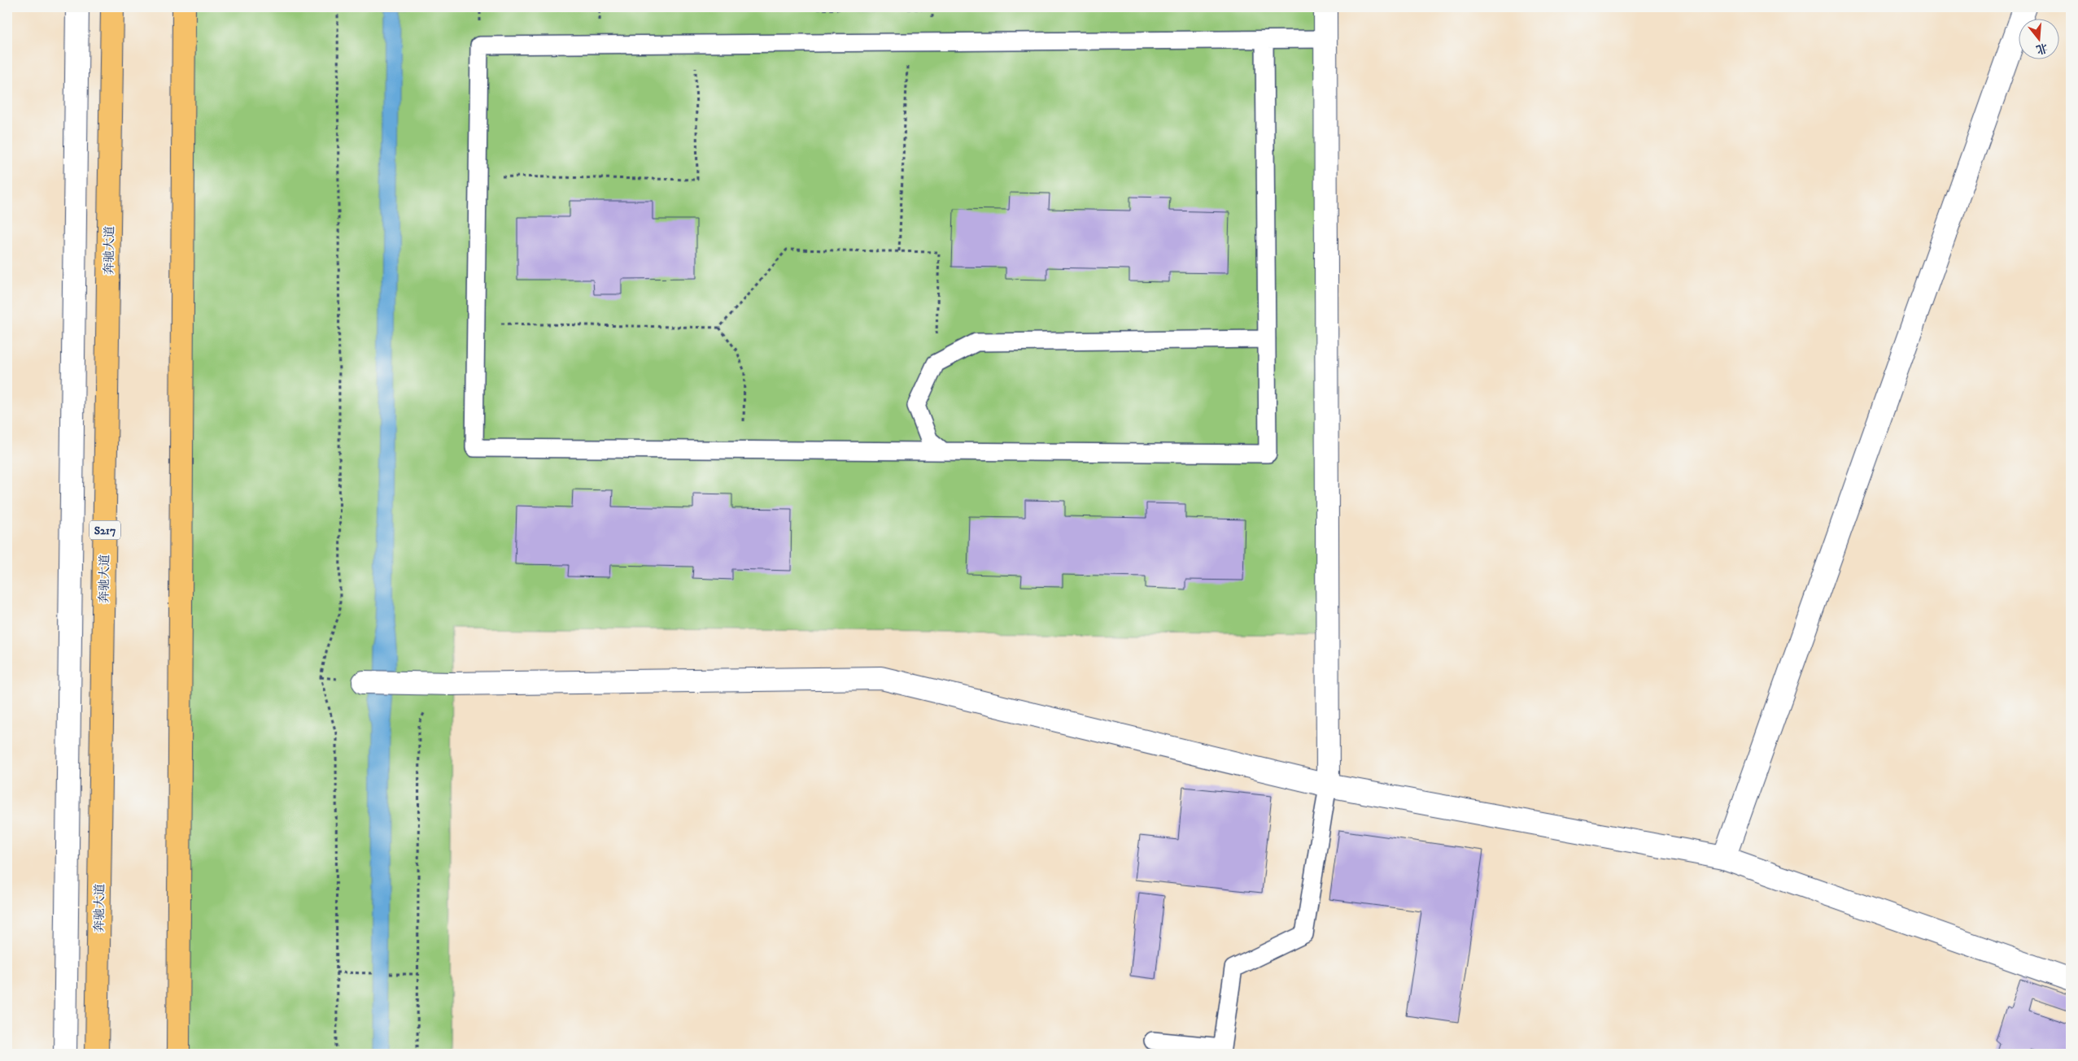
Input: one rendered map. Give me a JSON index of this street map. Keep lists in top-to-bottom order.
{
  "streets": {
    "main road": ["奔驰大道", "S217"]
  },
  "north": "bottom"
}
